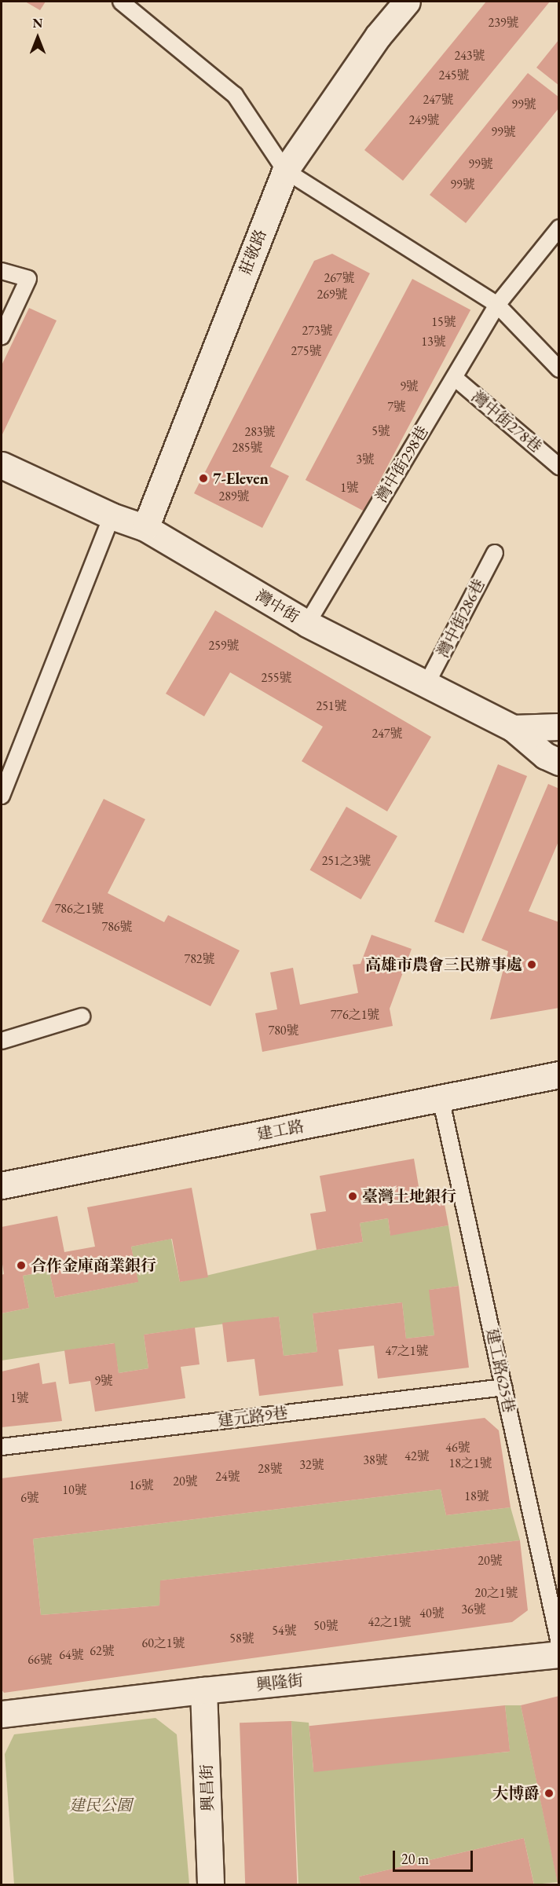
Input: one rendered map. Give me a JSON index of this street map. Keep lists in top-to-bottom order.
{
  "streets": {
    "street": [
      "莊敬路",
      "灣中街",
      "建工路",
      "興隆街",
      "興昌街"
    ],
    "lane": [
      "灣中街278巷",
      "灣中街298巷",
      "灣中街286巷",
      "建工路625巷",
      "建元路9巷"
    ]
  },
  "crossings": [
    ["莊敬路", "灣中街"],
    ["灣中街278巷", "灣中街298巷"],
    ["灣中街298巷", "灣中街"],
    ["灣中街", "灣中街286巷"],
    ["建工路", "建工路625巷"],
    ["建工路625巷", "建元路9巷"],
    ["興隆街", "興昌街"]
  ],
  "parks": ["建民公園"],
  "places": [
    "7-Eleven",
    "高雄市農會三民辦事處",
    "臺灣土地銀行",
    "合作金庫商業銀行",
    "大博爵"
  ],
  "house_numbers": [
    "239號",
    "243號",
    "245號",
    "247號",
    "99號",
    "249號",
    "99號",
    "99號",
    "99號",
    "267號",
    "269號",
    "15號",
    "273號",
    "13號",
    "275號",
    "9號",
    "7號",
    "5號",
    "283號",
    "285號",
    "3號",
    "1號",
    "289號",
    "259號",
    "255號",
    "251號",
    "247號",
    "251之3號",
    "786之1號",
    "786號",
    "782號",
    "776之1號",
    "780號",
    "47之1號",
    "9號",
    "1號",
    "46號",
    "42號",
    "38號",
    "18之1號",
    "32號",
    "28號",
    "24號",
    "20號",
    "16號",
    "10號",
    "18號",
    "6號",
    "20號",
    "20之1號",
    "36號",
    "40號",
    "42之1號",
    "50號",
    "54號",
    "58號",
    "60之1號",
    "62號",
    "64號",
    "66號"
  ],
  "scale_bar": "20 m",
  "north": "top"
}
